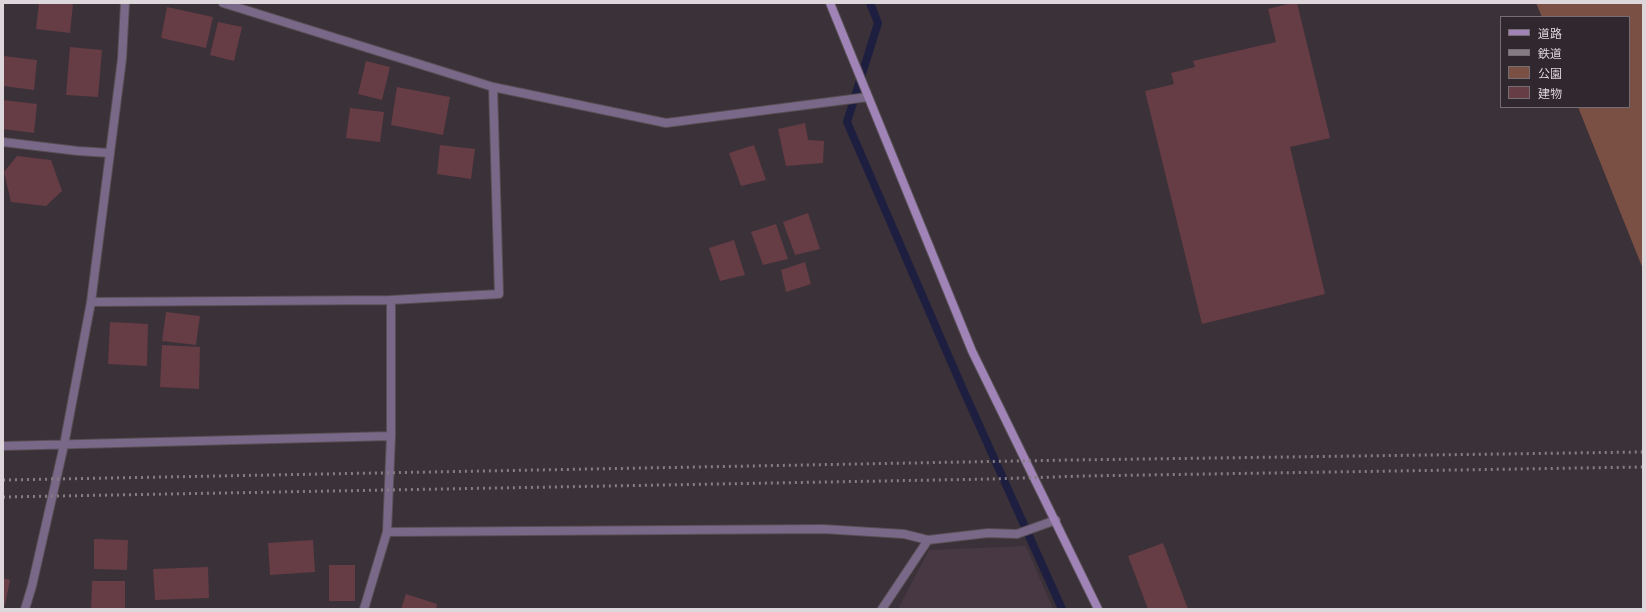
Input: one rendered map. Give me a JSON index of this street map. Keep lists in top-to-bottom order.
{
  "legend": [
    "道路",
    "鉄道",
    "公園",
    "建物"
  ]
}
